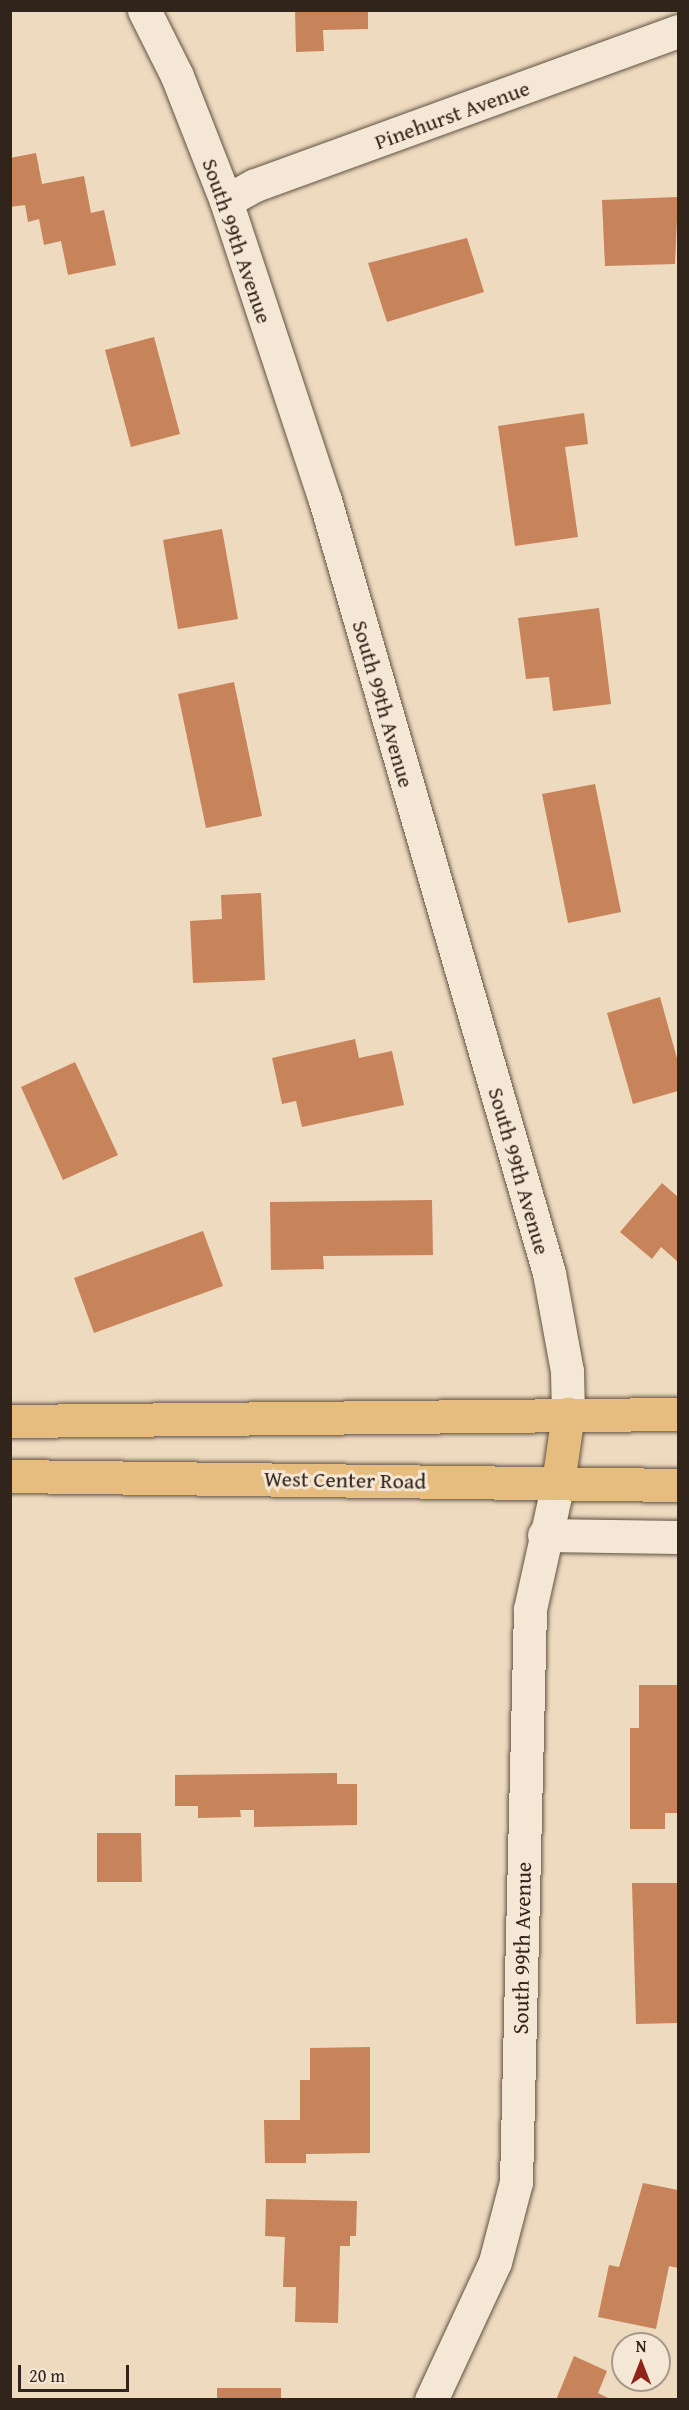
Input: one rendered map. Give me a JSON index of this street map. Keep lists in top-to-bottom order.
{
  "streets": {
    "main road": ["West Center Road"],
    "street": ["Pinehurst Avenue", "South 99th Avenue"]
  },
  "crossings": [
    ["Pinehurst Avenue", "South 99th Avenue"],
    ["South 99th Avenue", "West Center Road"]
  ],
  "scale_bar": "20 m",
  "north": "top"
}
